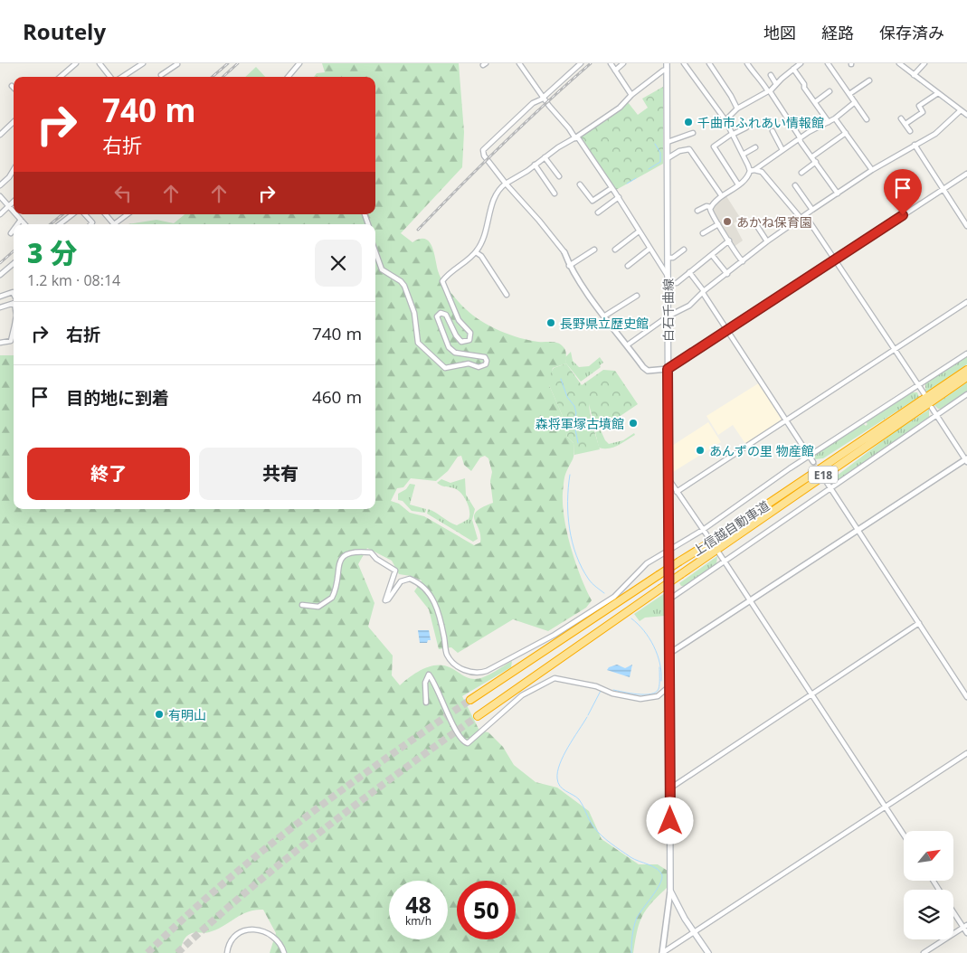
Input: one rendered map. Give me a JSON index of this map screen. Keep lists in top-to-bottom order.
{
  "streets": {
    "highway": ["E18", "上信越自動車道"],
    "main road": ["白石千曲線"]
  },
  "places": [
    "千曲市ふれあい情報館",
    "あかね保育園",
    "長野県立歴史館",
    "森将軍塚古墳館",
    "あんずの里 物産館",
    "有明山"
  ],
  "north": "top right",
  "page": {
    "header": "Routely",
    "nav": ["地図", "経路", "保存済み"],
    "turn": ["740 m", "右折"],
    "heading": ["3 分", "1.2 km · 08:14"],
    "list": [
      {
        "name": "右折",
        "value": "740 m"
      },
      {
        "name": "目的地に到着",
        "value": "460 m"
      }
    ],
    "buttons": ["終了", "共有"],
    "speed": "48 km/h",
    "limit": "50"
  }
}
